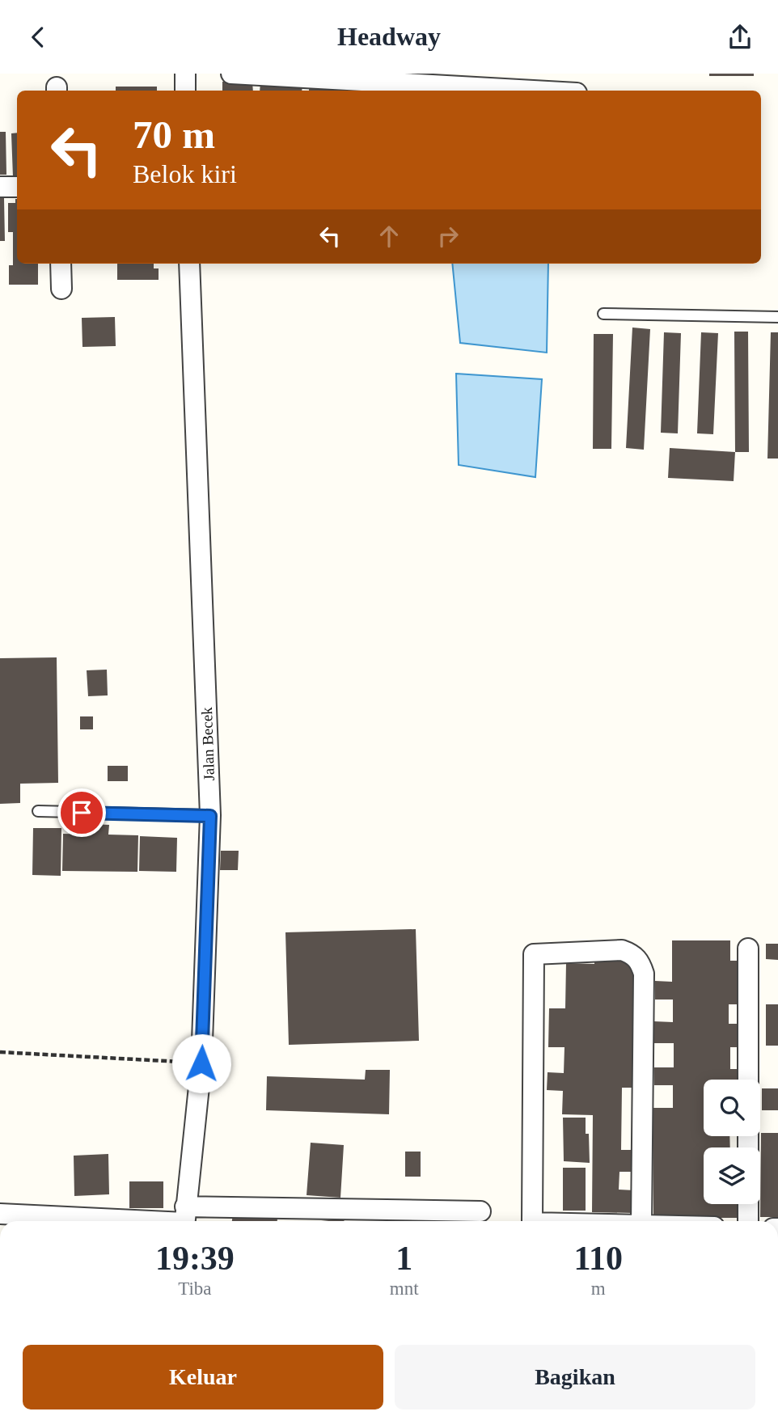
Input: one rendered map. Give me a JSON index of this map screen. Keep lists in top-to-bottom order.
{
  "streets": {
    "street": ["Jalan Becek"]
  },
  "page": {
    "header": "Headway",
    "turn": ["70 m", "Belok kiri"],
    "eta": [
      "19:39",
      "Tiba",
      "1",
      "mnt",
      "110",
      "m"
    ],
    "buttons": ["Keluar", "Bagikan"]
  }
}
